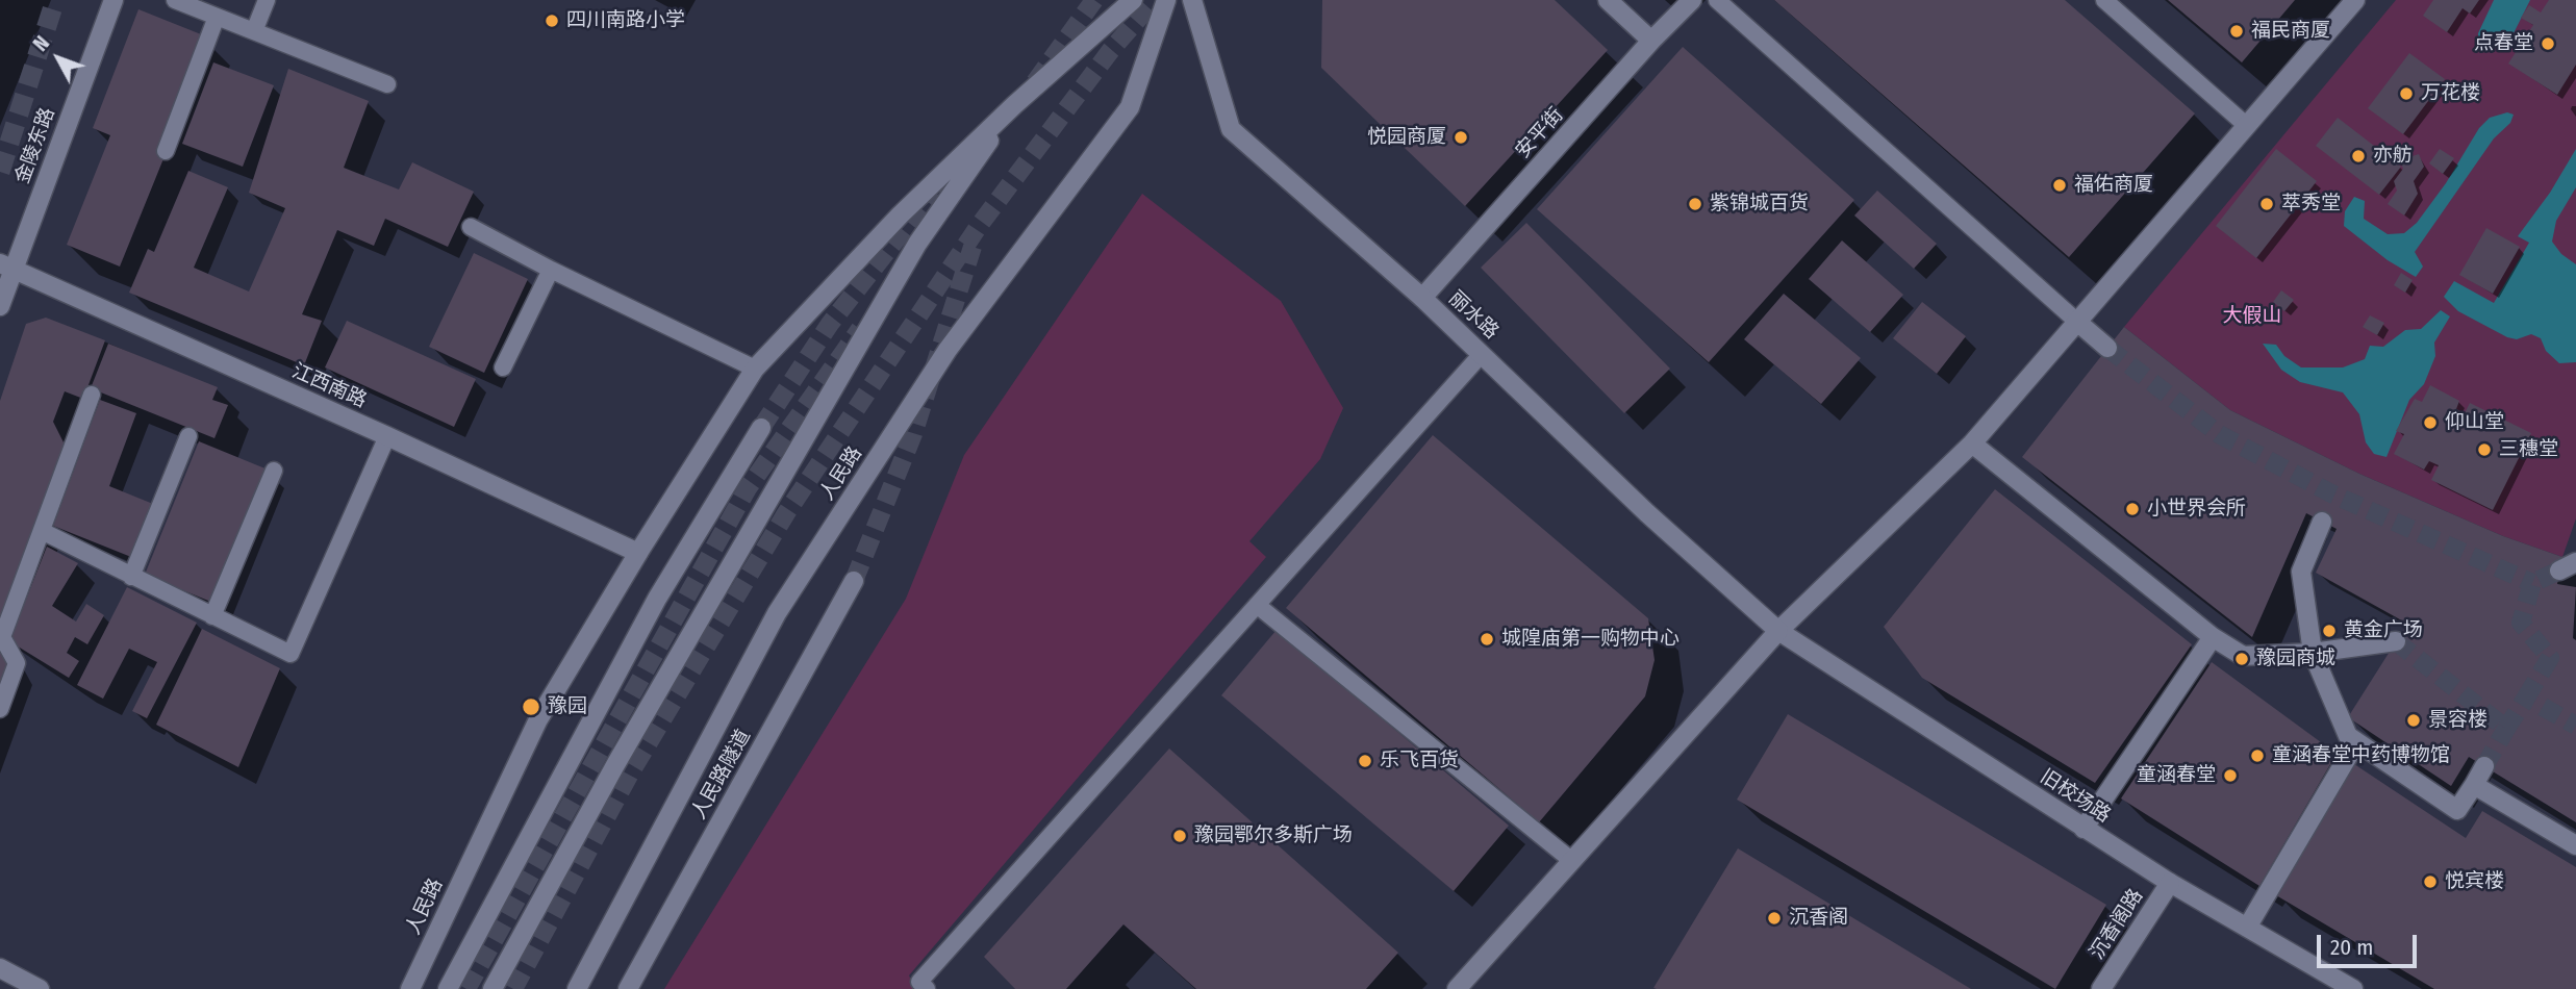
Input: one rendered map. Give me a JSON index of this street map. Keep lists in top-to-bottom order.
{
  "streets": {
    "street": [
      "安平街",
      "金陵东路",
      "丽水路",
      "江西南路",
      "人民路",
      "人民路隧道",
      "旧校场路",
      "沉香阁路"
    ]
  },
  "crossings": [
    ["安平街", "丽水路"],
    ["金陵东路", "江西南路"],
    ["丽水路", "旧校场路"],
    ["江西南路", "人民路"],
    ["旧校场路", "沉香阁路"]
  ],
  "parks": ["大假山"],
  "places": [
    "四川南路小学",
    "福民商厦",
    "点春堂",
    "万花楼",
    "悦园商厦",
    "亦舫",
    "福佑商厦",
    "紫锦城百货",
    "萃秀堂",
    "仰山堂",
    "三穗堂",
    "小世界会所",
    "黄金广场",
    "城隍庙第一购物中心",
    "豫园商城",
    "豫园",
    "景容楼",
    "童涵春堂中药博物馆",
    "乐飞百货",
    "童涵春堂",
    "豫园鄂尔多斯广场",
    "悦宾楼",
    "沉香阁"
  ],
  "scale_bar": "20 m",
  "north": "top left"
}
